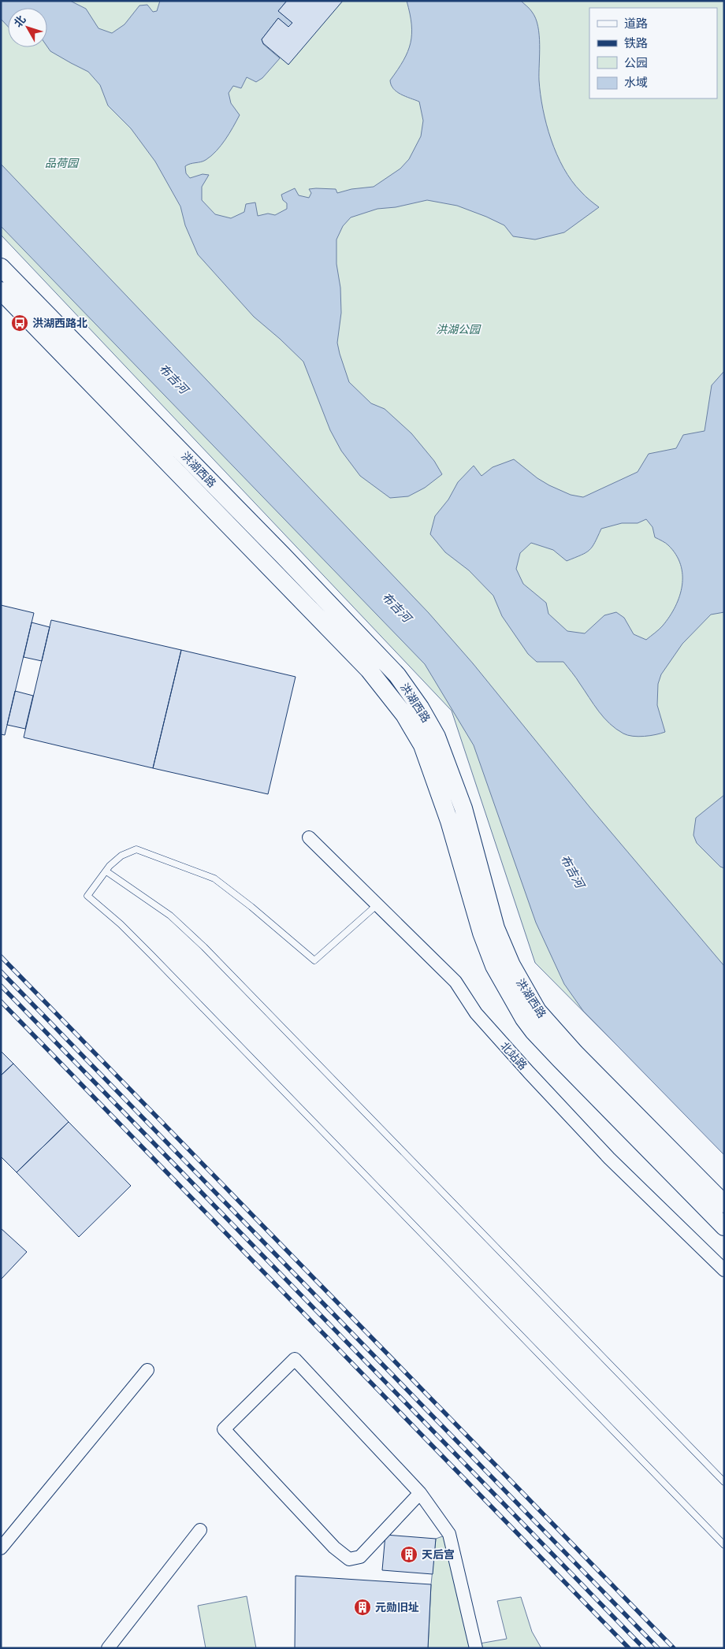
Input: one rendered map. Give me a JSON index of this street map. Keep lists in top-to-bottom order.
{
  "streets": {
    "main road": ["洪湖西路"],
    "street": ["北站路"]
  },
  "water": ["布吉河"],
  "parks": ["品荷园", "洪湖公园"],
  "places": {
    "bus stop": ["洪湖西路北"],
    "building": ["天后宫", "元勋旧址"]
  },
  "legend": [
    "道路",
    "铁路",
    "公园",
    "水域"
  ],
  "north": "top left"
}
